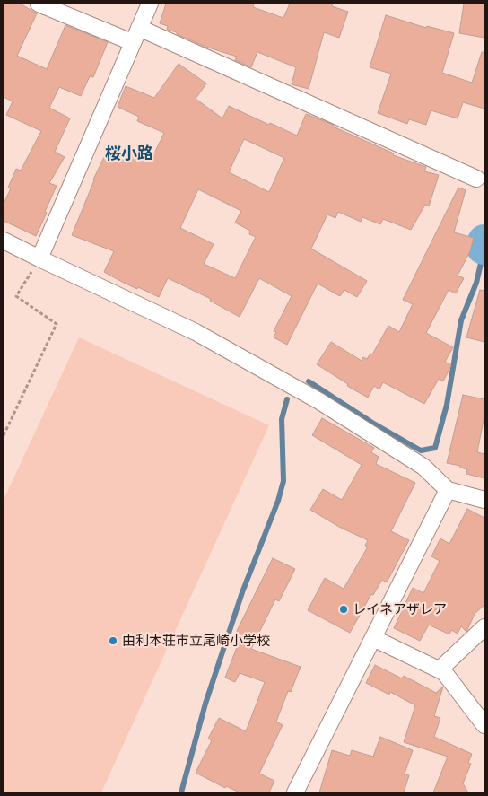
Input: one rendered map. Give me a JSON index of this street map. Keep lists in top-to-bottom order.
{
  "districts": ["桜小路"],
  "places": ["レイネアザレア", "由利本荘市立尾崎小学校"]
}
